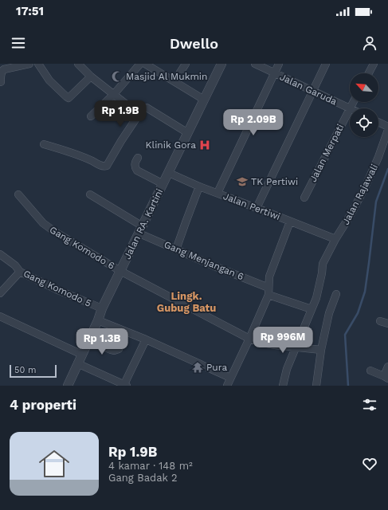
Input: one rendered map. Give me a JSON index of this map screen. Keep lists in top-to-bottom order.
{
  "streets": {
    "street": [
      "Jalan Garuda",
      "Jalan Merpati",
      "Jalan Rajawali",
      "Jalan Pertiwi",
      "Jalan RA. Kartini",
      "Gang Komodo 6",
      "Gang Menjangan 6",
      "Gang Komodo 5"
    ]
  },
  "crossings": [
    ["Jalan Garuda", "Jalan Merpati"],
    ["Jalan Rajawali", "Jalan Pertiwi"],
    ["Jalan Rajawali", "Gang Komodo 6"],
    ["Jalan Rajawali", "Gang Menjangan 6"],
    ["Jalan Pertiwi", "Jalan RA. Kartini"],
    ["Jalan RA. Kartini", "Gang Komodo 6"],
    ["Jalan RA. Kartini", "Gang Menjangan 6"],
    ["Jalan RA. Kartini", "Gang Komodo 5"]
  ],
  "districts": ["Lingk. Gubug Batu"],
  "places": {
    "mosque": ["Masjid Al Mukmin"],
    "hospital": ["Klinik Gora"],
    "school or university": ["TK Pertiwi"],
    "temple": ["Pura"]
  },
  "scale_bar": "50 m",
  "north": "top left",
  "page": {
    "status": "17:51",
    "header": "Dwello",
    "price": [
      "Rp 1.9B",
      "Rp 2.09B",
      "Rp 996M",
      "Rp 1.3B"
    ],
    "scale": "50 m",
    "heading": "4 properti",
    "list": [
      {
        "name": "Rp 1.9B",
        "note": "4 kamar · 148 m² · Gang Badak 2"
      }
    ]
  }
}
